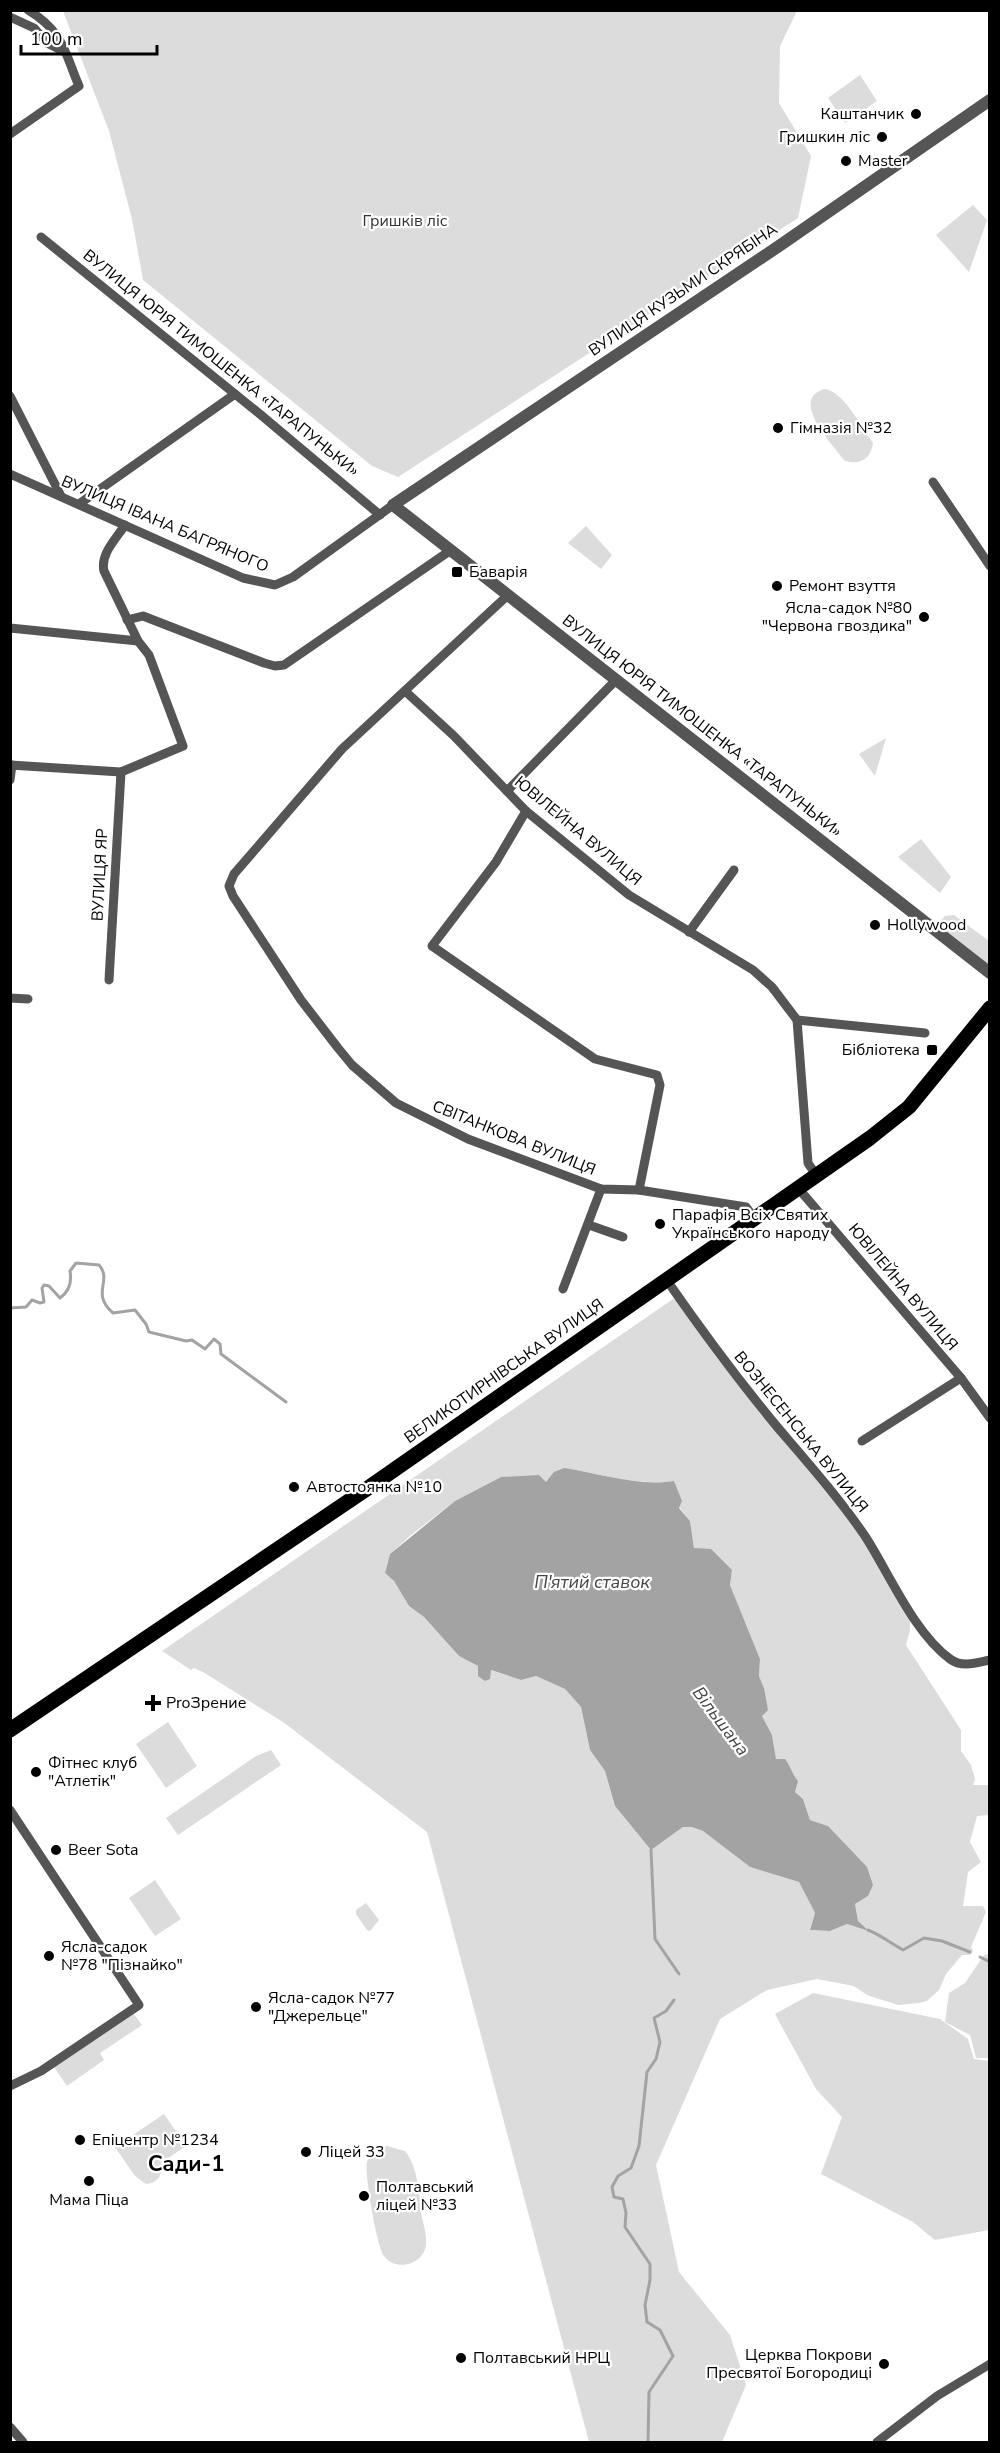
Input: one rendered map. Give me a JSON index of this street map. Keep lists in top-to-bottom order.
{
  "streets": {
    "main road": ["ВЕЛИКОТИРНІВСЬКА ВУЛИЦЯ"],
    "street": [
      "ВУЛИЦЯ КУЗЬМИ СКРЯБІНА",
      "ВУЛИЦЯ ЮРІЯ ТИМОШЕНКА «ТАРАПУНЬКИ»",
      "ВУЛИЦЯ ІВАНА БАГРЯНОГО",
      "ЮВІЛЕЙНА ВУЛИЦЯ",
      "ВУЛИЦЯ ЯР",
      "СВІТАНКОВА ВУЛИЦЯ",
      "ВОЗНЕСЕНСЬКА ВУЛИЦЯ"
    ]
  },
  "crossings": [
    ["ВУЛИЦЯ КУЗЬМИ СКРЯБІНА", "ВУЛИЦЯ ЮРІЯ ТИМОШЕНКА «ТАРАПУНЬКИ»"],
    ["ВУЛИЦЯ КУЗЬМИ СКРЯБІНА", "ВУЛИЦЯ ІВАНА БАГРЯНОГО"],
    ["ВУЛИЦЯ ЮРІЯ ТИМОШЕНКА «ТАРАПУНЬКИ»", "ВУЛИЦЯ ІВАНА БАГРЯНОГО"],
    ["ЮВІЛЕЙНА ВУЛИЦЯ", "СВІТАНКОВА ВУЛИЦЯ"],
    ["ЮВІЛЕЙНА ВУЛИЦЯ", "ВЕЛИКОТИРНІВСЬКА ВУЛИЦЯ"],
    ["СВІТАНКОВА ВУЛИЦЯ", "ВЕЛИКОТИРНІВСЬКА ВУЛИЦЯ"],
    ["ВЕЛИКОТИРНІВСЬКА ВУЛИЦЯ", "ВОЗНЕСЕНСЬКА ВУЛИЦЯ"]
  ],
  "districts": ["Сади-1"],
  "water": ["П'ятий ставок", "Вільшана"],
  "parks": ["Гришків ліс"],
  "places": {
    "other": [
      "Каштанчик",
      "Гришкин ліс",
      "Master",
      "Гімназія №32",
      "Ремонт взуття",
      "Ясла-садок №80 \"Червона гвоздика\"",
      "Hollywood",
      "Парафія Всіх Святих Українського народу",
      "Автостоянка №10",
      "Фітнес клуб \"Атлетік\"",
      "Beer Sota",
      "Ясла-садок №78 \"Пізнайко\"",
      "Ясла-садок №77 \"Джерельце\"",
      "Епіцентр №1234",
      "Ліцей 33",
      "Мама Піца",
      "Полтавський ліцей №33",
      "Полтавський НРЦ",
      "Церква Покрови Пресвятої Богородиці"
    ],
    "transit": ["Баварія", "Бібліотека"],
    "health": ["ProЗрение"]
  },
  "scale_bar": "100 m"
}
